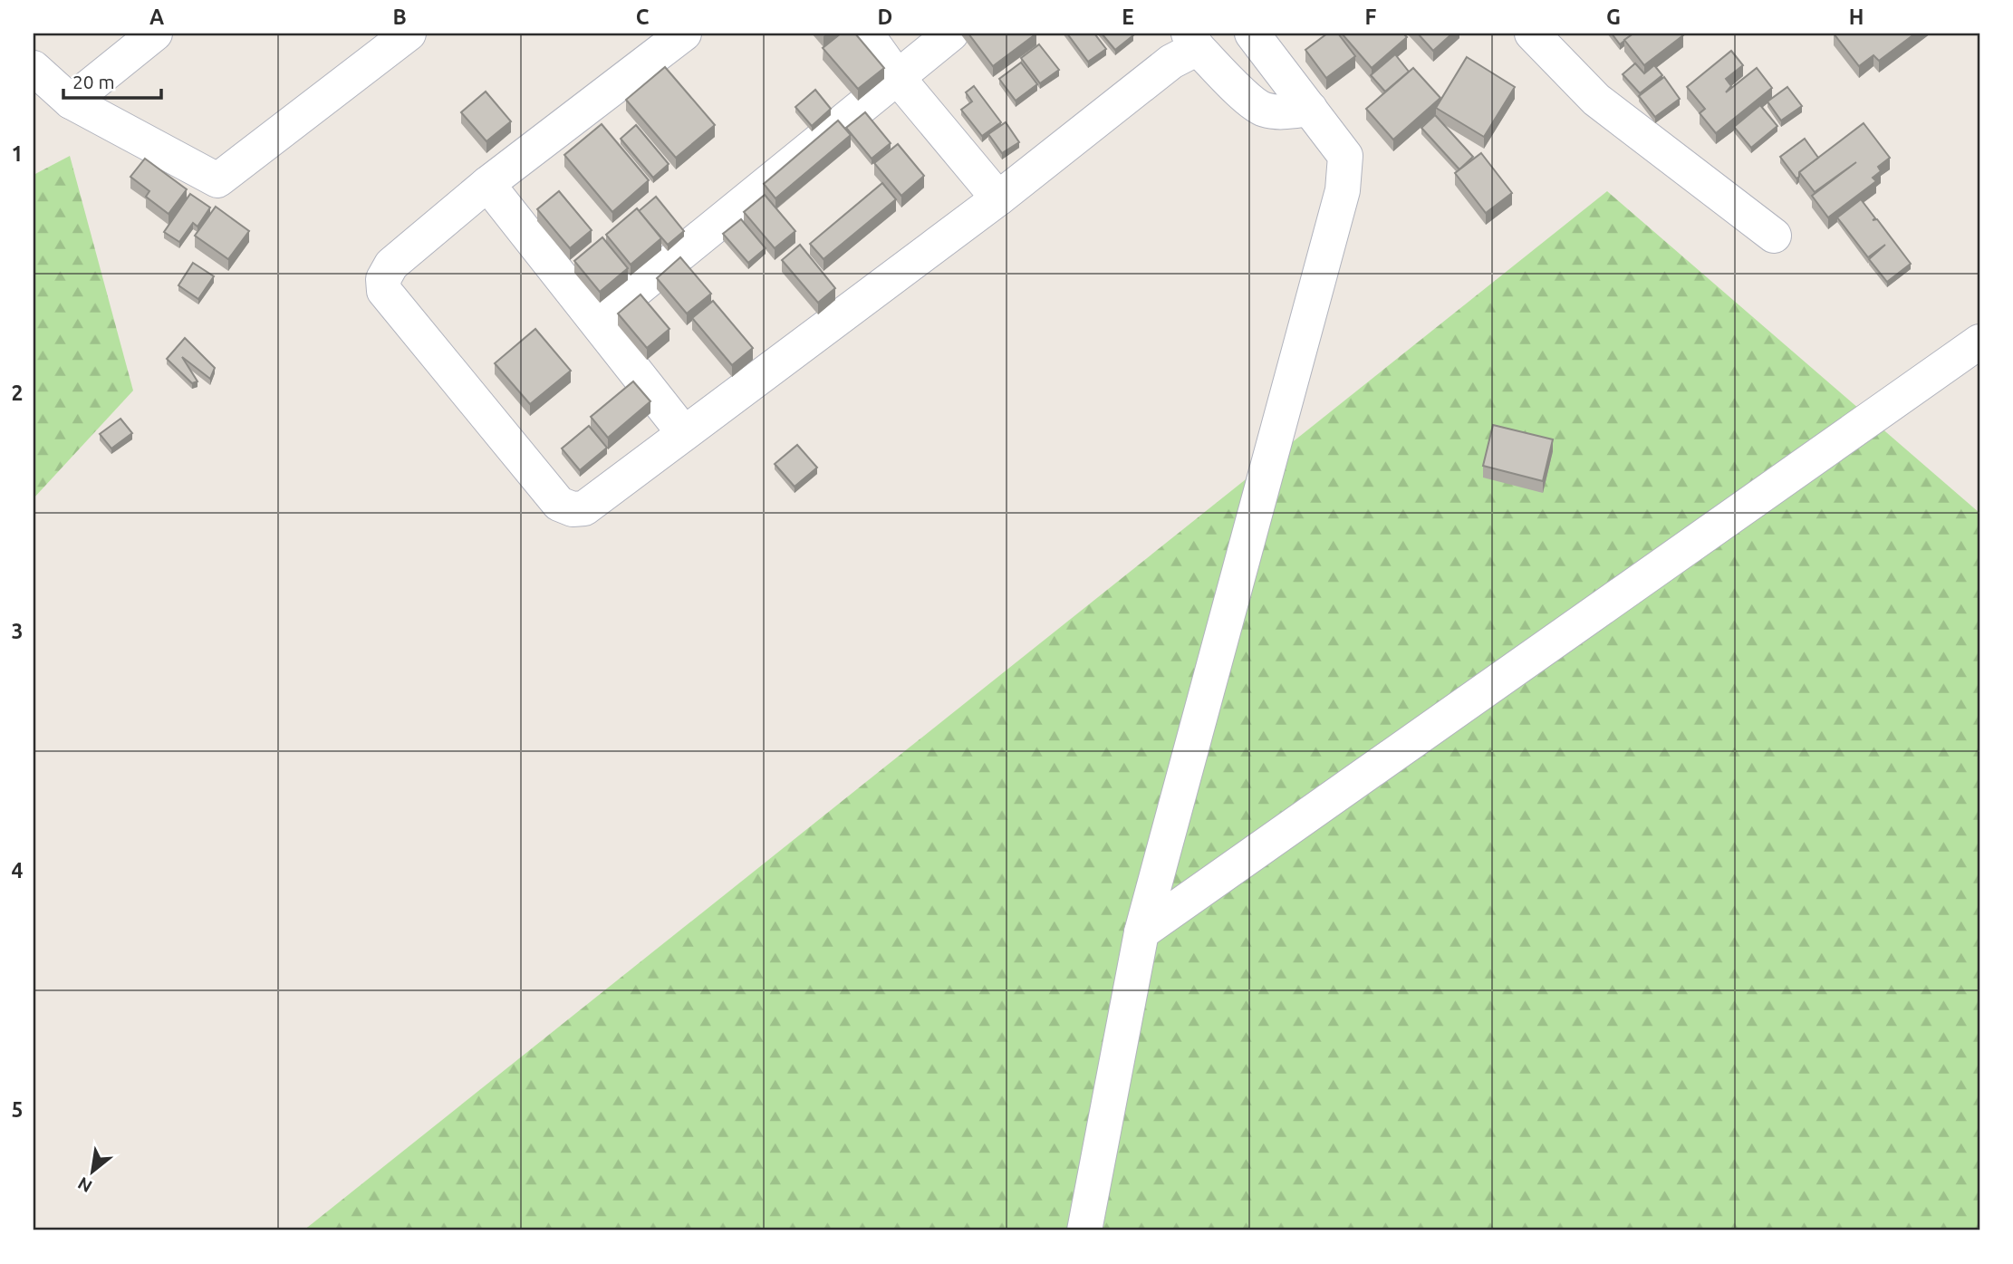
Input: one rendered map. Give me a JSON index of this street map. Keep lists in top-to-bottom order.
{
  "scale_bar": "20 m",
  "north": "bottom left",
  "grid": {
    "columns": [
      "A",
      "B",
      "C",
      "D",
      "E",
      "F",
      "G",
      "H"
    ],
    "rows": [
      "1",
      "2",
      "3",
      "4",
      "5"
    ]
  }
}
